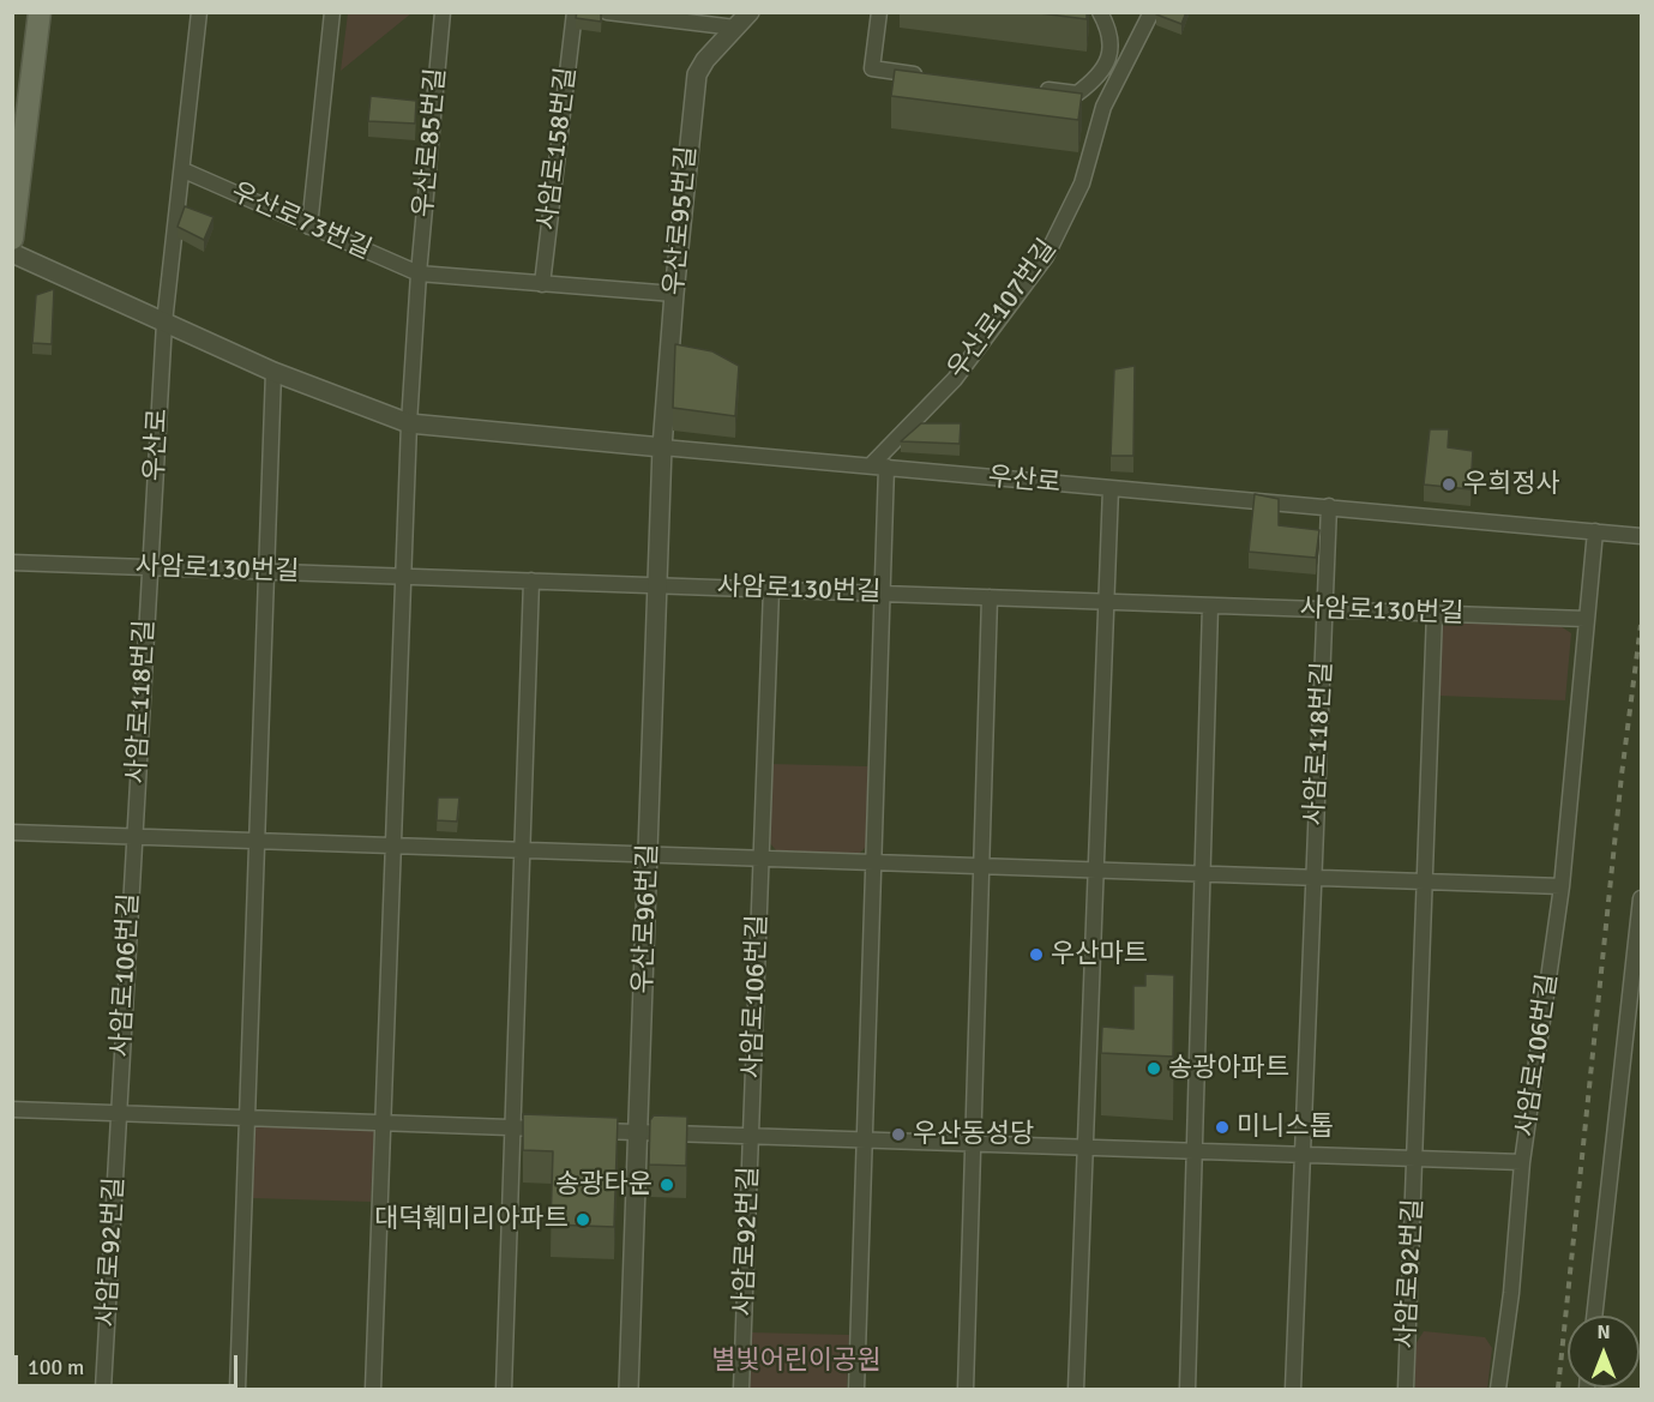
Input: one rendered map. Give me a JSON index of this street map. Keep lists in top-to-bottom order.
{
  "streets": {
    "street": [
      "우산로85번길",
      "사암로158번길",
      "우산로95번길",
      "우산로73번길",
      "우산로107번길",
      "우산로",
      "사암로130번길",
      "사암로118번길",
      "우산로96번길",
      "사암로106번길",
      "사암로92번길"
    ]
  },
  "crossings": [
    ["우산로85번길", "우산로73번길"],
    ["우산로85번길", "우산로"],
    ["우산로95번길", "우산로"],
    ["우산로95번길", "우산로96번길"],
    ["우산로107번길", "우산로"],
    ["우산로", "사암로130번길"],
    ["우산로", "사암로118번길"],
    ["우산로", "우산로96번길"],
    ["우산로", "사암로106번길"],
    ["사암로130번길", "사암로118번길"],
    ["사암로130번길", "우산로96번길"],
    ["사암로130번길", "사암로106번길"],
    ["사암로118번길", "사암로106번길"],
    ["우산로96번길", "사암로106번길"],
    ["사암로106번길", "사암로92번길"]
  ],
  "parks": ["별빛어린이공원"],
  "places": [
    "우희정사",
    "우산마트",
    "송광아파트",
    "미니스톱",
    "우산동성당",
    "송광타운",
    "대덕훼미리아파트"
  ],
  "scale_bar": "100 m",
  "north": "top"
}
